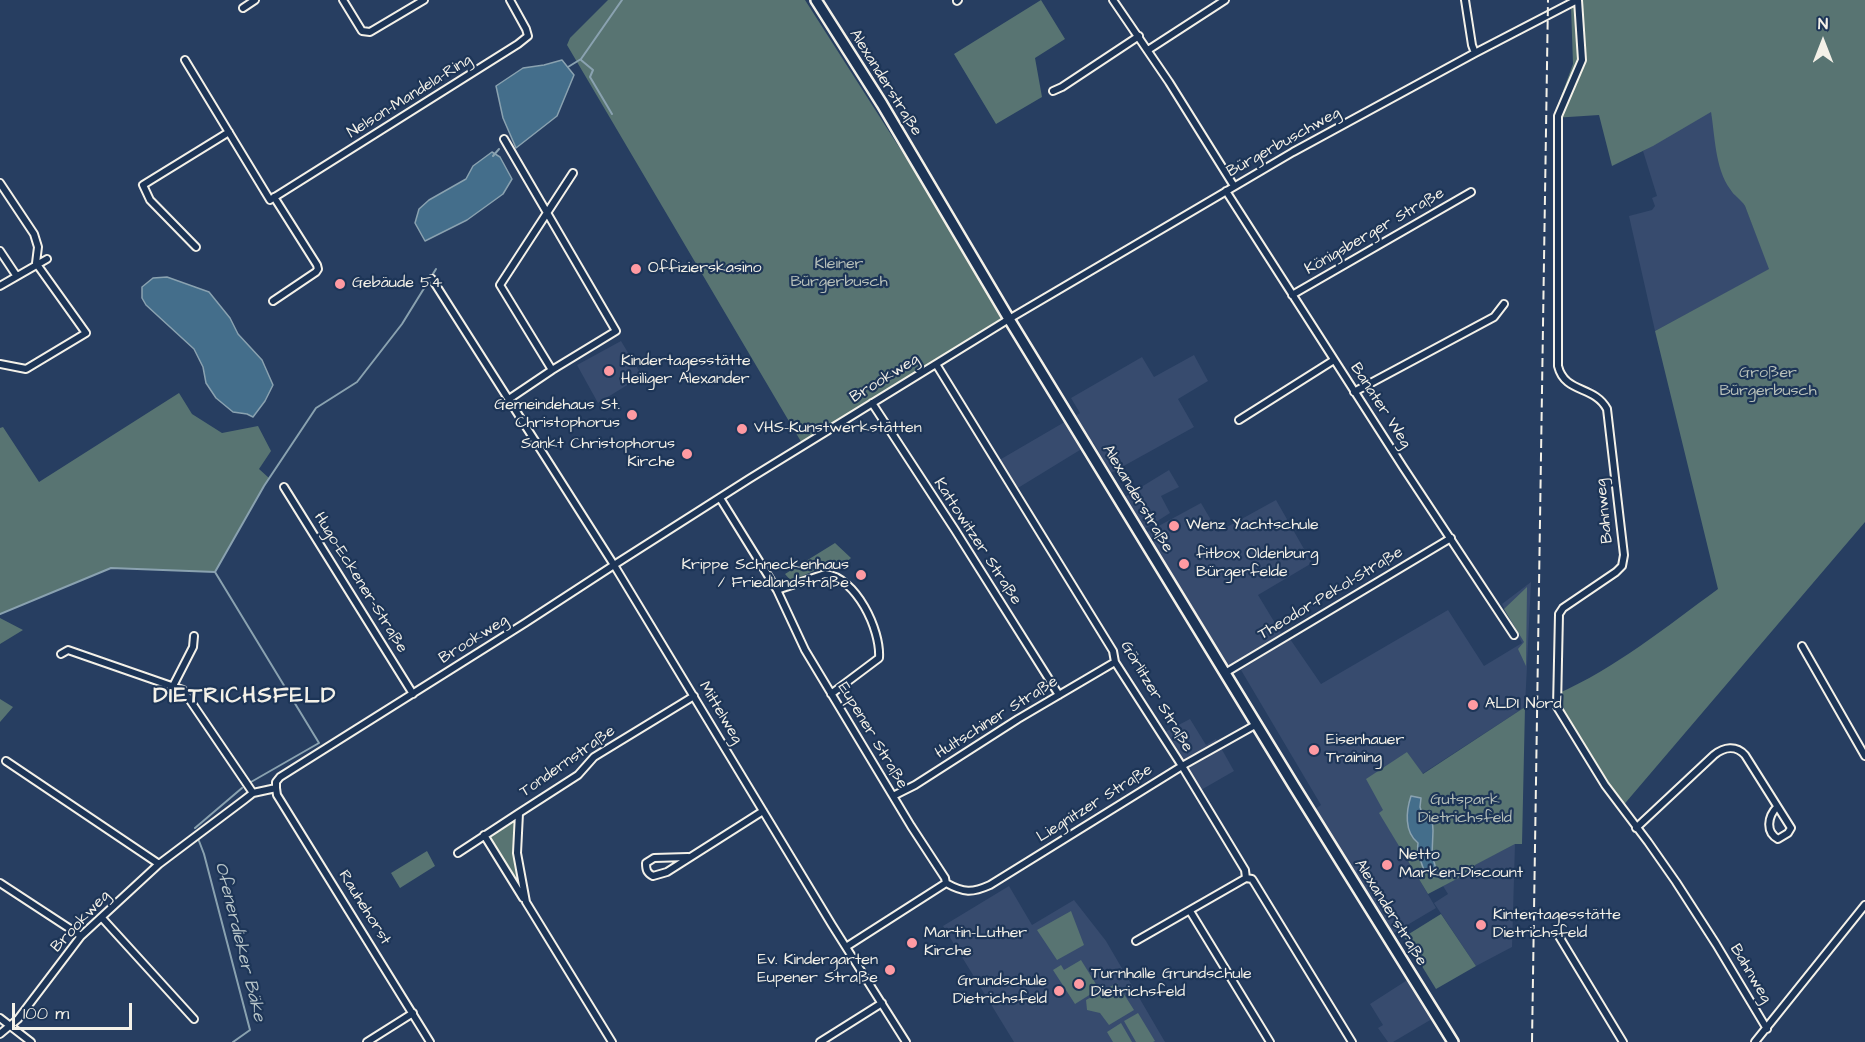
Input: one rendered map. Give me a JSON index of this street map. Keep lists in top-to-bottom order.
{
  "streets": {
    "main road": ["Alexanderstraße"],
    "street": [
      "Nelson-Mandela-Ring",
      "Bürgerbuschweg",
      "Königsberger Straße",
      "Brookweg",
      "Banater Weg",
      "Bahnweg",
      "Kattowitzer Straße",
      "Hugo-Eckener-Straße",
      "Theodor-Pekol-Straße",
      "Görlitzer Straße",
      "Mittelweg",
      "Hultschiner Straße",
      "Eupener Straße",
      "Tondernstraße",
      "Liegnitzer Straße",
      "Rauhehorst"
    ]
  },
  "crossings": [
    ["Alexanderstraße", "Bürgerbuschweg"],
    ["Alexanderstraße", "Brookweg"],
    ["Alexanderstraße", "Theodor-Pekol-Straße"],
    ["Alexanderstraße", "Liegnitzer Straße"],
    ["Bürgerbuschweg", "Brookweg"],
    ["Bürgerbuschweg", "Banater Weg"],
    ["Bürgerbuschweg", "Bahnweg"],
    ["Königsberger Straße", "Banater Weg"],
    ["Brookweg", "Kattowitzer Straße"],
    ["Brookweg", "Hugo-Eckener-Straße"],
    ["Brookweg", "Görlitzer Straße"],
    ["Brookweg", "Mittelweg"],
    ["Brookweg", "Eupener Straße"],
    ["Brookweg", "Rauhehorst"],
    ["Banater Weg", "Theodor-Pekol-Straße"],
    ["Kattowitzer Straße", "Hultschiner Straße"],
    ["Görlitzer Straße", "Hultschiner Straße"],
    ["Görlitzer Straße", "Liegnitzer Straße"],
    ["Mittelweg", "Tondernstraße"],
    ["Hultschiner Straße", "Eupener Straße"],
    ["Eupener Straße", "Liegnitzer Straße"]
  ],
  "districts": ["DIETRICHSFELD"],
  "water": ["Ofenerdieker Bäke"],
  "parks": ["Kleiner Bürgerbusch", "Großer Bürgerbusch", "Gutspark Dietrichsfeld"],
  "places": [
    "Offizierskasino",
    "Gebäude 54",
    "Kindertagesstätte Heiliger Alexander",
    "Gemeindehaus St. Christophorus",
    "VHS-Kunstwerkstätten",
    "Sankt Christophorus Kirche",
    "Wenz Yachtschule",
    "fitbox Oldenburg Bürgerfelde",
    "Krippe Schneckenhaus / Friedlandstraße",
    "ALDI Nord",
    "Eisenhauer Training",
    "Netto Marken-Discount",
    "Kintertagesstätte Dietrichsfeld",
    "Martin-Luther Kirche",
    "Ev. Kindergarten Eupener Straße",
    "Turnhalle Grundschule Dietrichsfeld",
    "Grundschule Dietrichsfeld"
  ],
  "scale_bar": "100 m",
  "north": "top"
}
